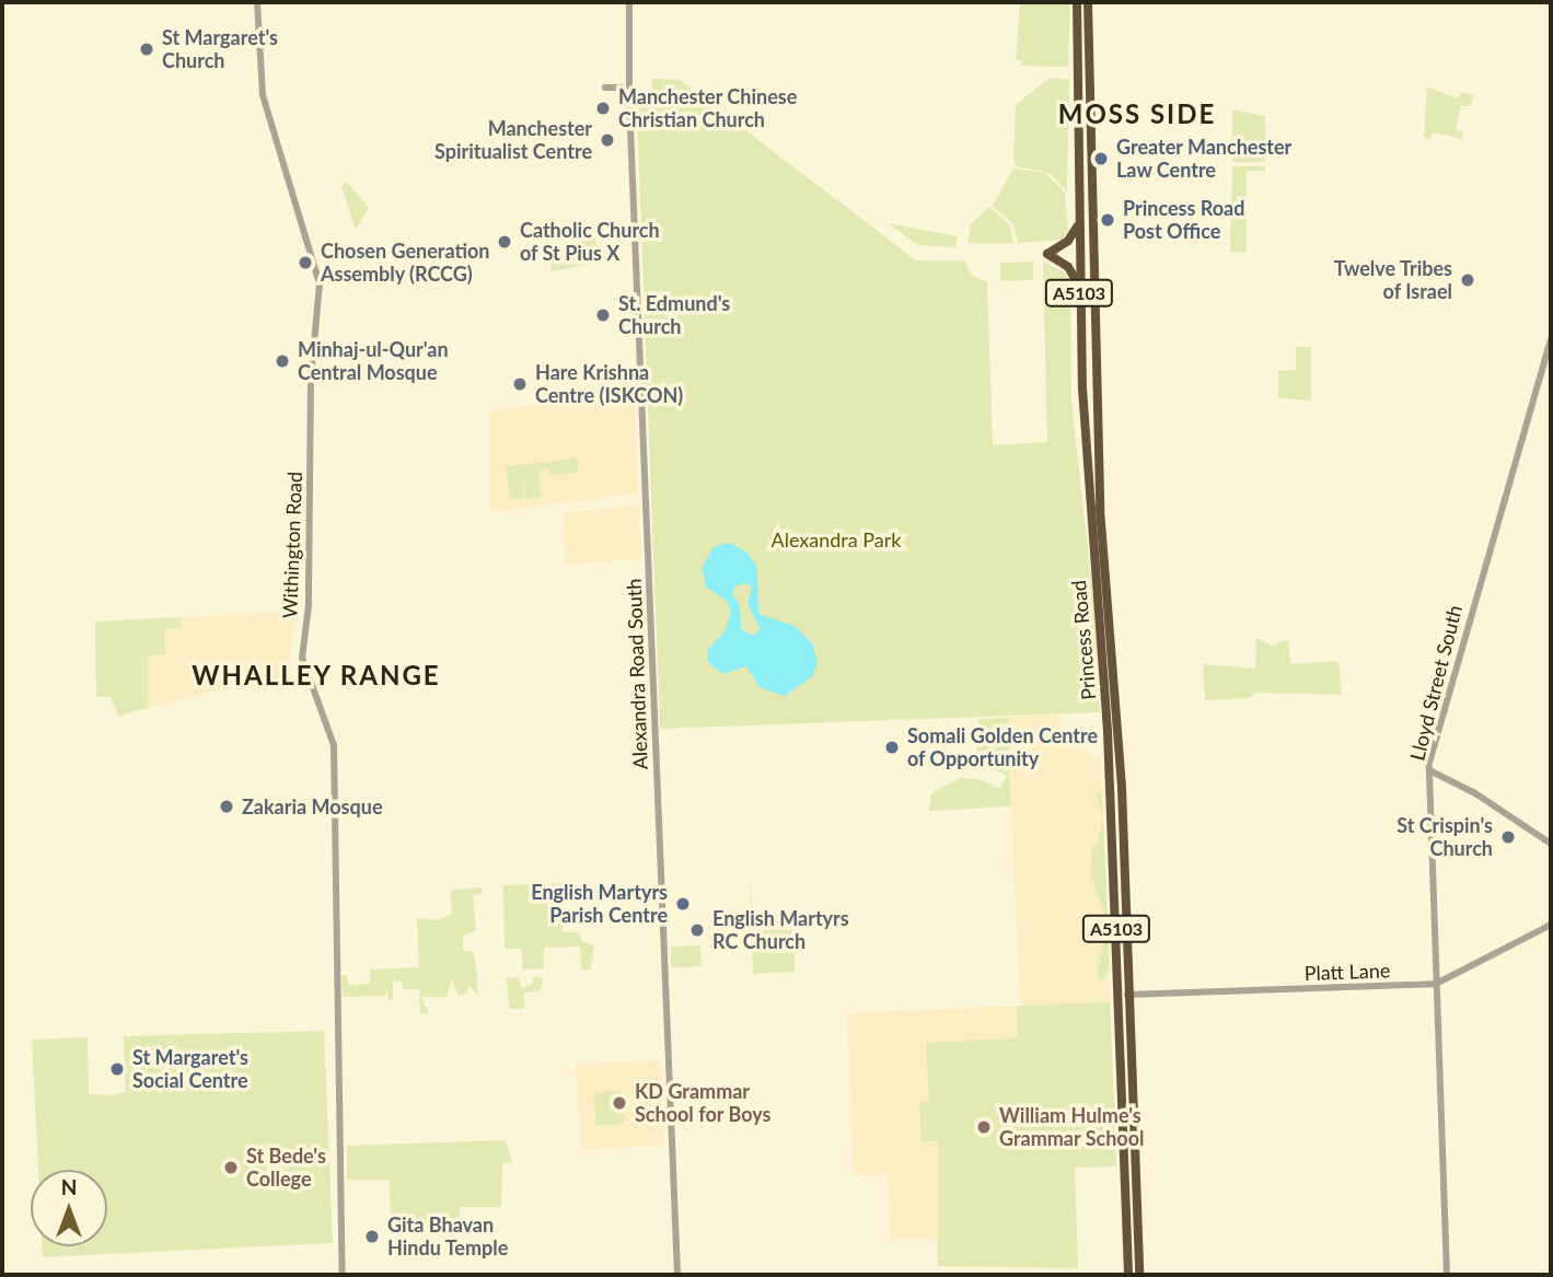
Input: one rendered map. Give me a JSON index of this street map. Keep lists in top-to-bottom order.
{
  "streets": {
    "highway": ["A5103", "Princess Road"],
    "street": [
      "Withington Road",
      "Alexandra Road South",
      "Lloyd Street South",
      "Platt Lane"
    ]
  },
  "crossings": [
    ["Princess Road", "Platt Lane"],
    ["Lloyd Street South", "Platt Lane"]
  ],
  "districts": ["MOSS SIDE", "WHALLEY RANGE"],
  "parks": ["Alexandra Park"],
  "places": [
    "St Margaret's Church",
    "Manchester Chinese Christian Church",
    "Manchester Spiritualist Centre",
    "Greater Manchester Law Centre",
    "Princess Road Post Office",
    "Catholic Church of St Pius X",
    "Chosen Generation Assembly (RCCG)",
    "Twelve Tribes of Israel",
    "St. Edmund's Church",
    "Minhaj-ul-Qur'an Central Mosque",
    "Hare Krishna Centre (ISKCON)",
    "Somali Golden Centre of Opportunity",
    "Zakaria Mosque",
    "St Crispin's Church",
    "English Martyrs Parish Centre",
    "English Martyrs RC Church",
    "St Margaret's Social Centre",
    "KD Grammar School for Boys",
    "William Hulme's Grammar School",
    "St Bede's College",
    "Gita Bhavan Hindu Temple"
  ],
  "north": "top"
}
